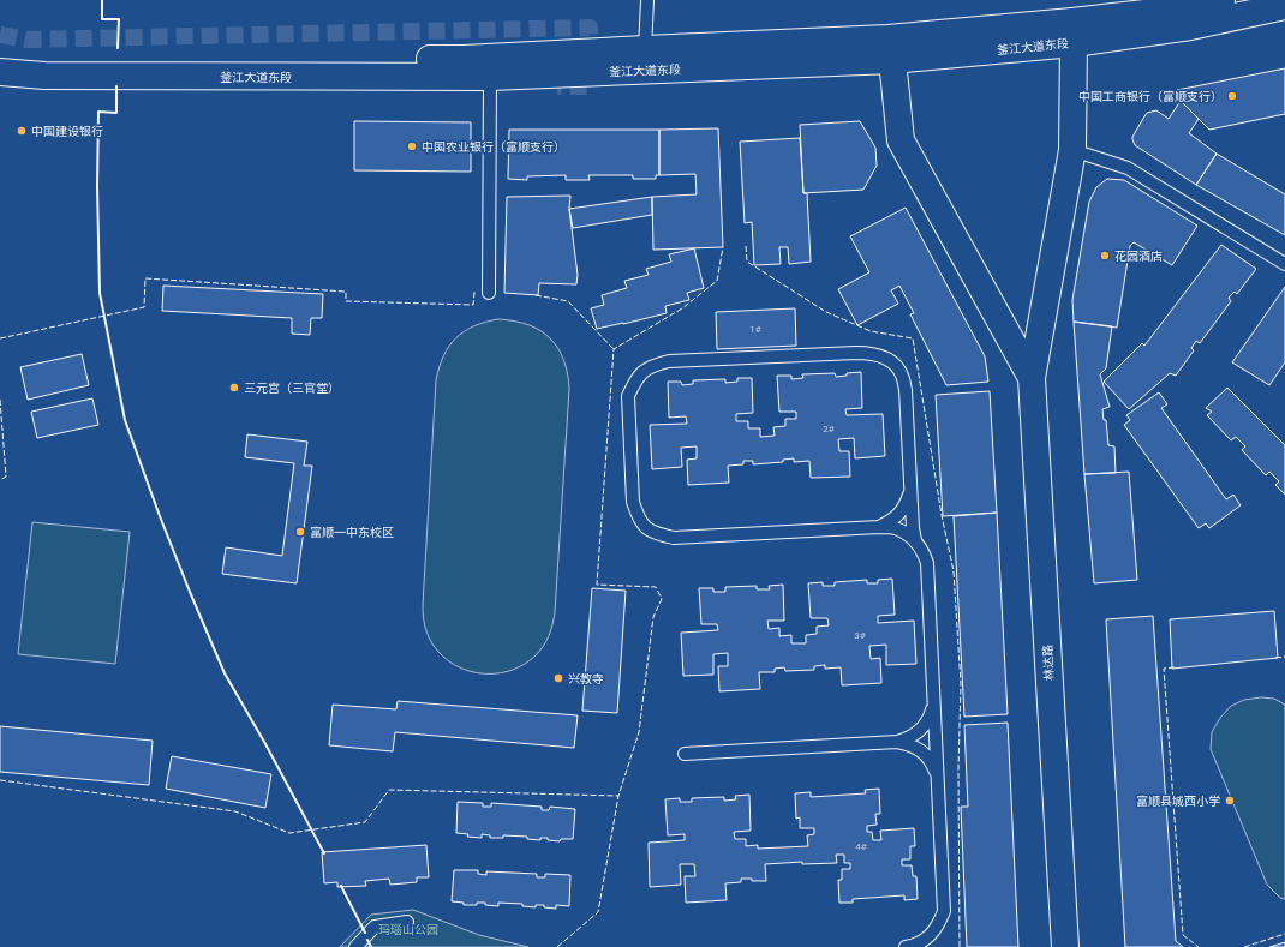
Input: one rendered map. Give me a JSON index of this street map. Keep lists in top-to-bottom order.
{
  "streets": {
    "main road": ["釜江大道东段", "林达路"]
  },
  "parks": ["玛瑙山公园"],
  "places": [
    "中国工商银行（富顺支行）",
    "中国建设银行",
    "中国农业银行（富顺支行）",
    "花园酒店",
    "三元宫（三官堂）",
    "富顺一中东校区",
    "兴教寺",
    "富顺县城西小学"
  ],
  "house_numbers": [
    "1#",
    "2#",
    "3#",
    "4#"
  ]
}
